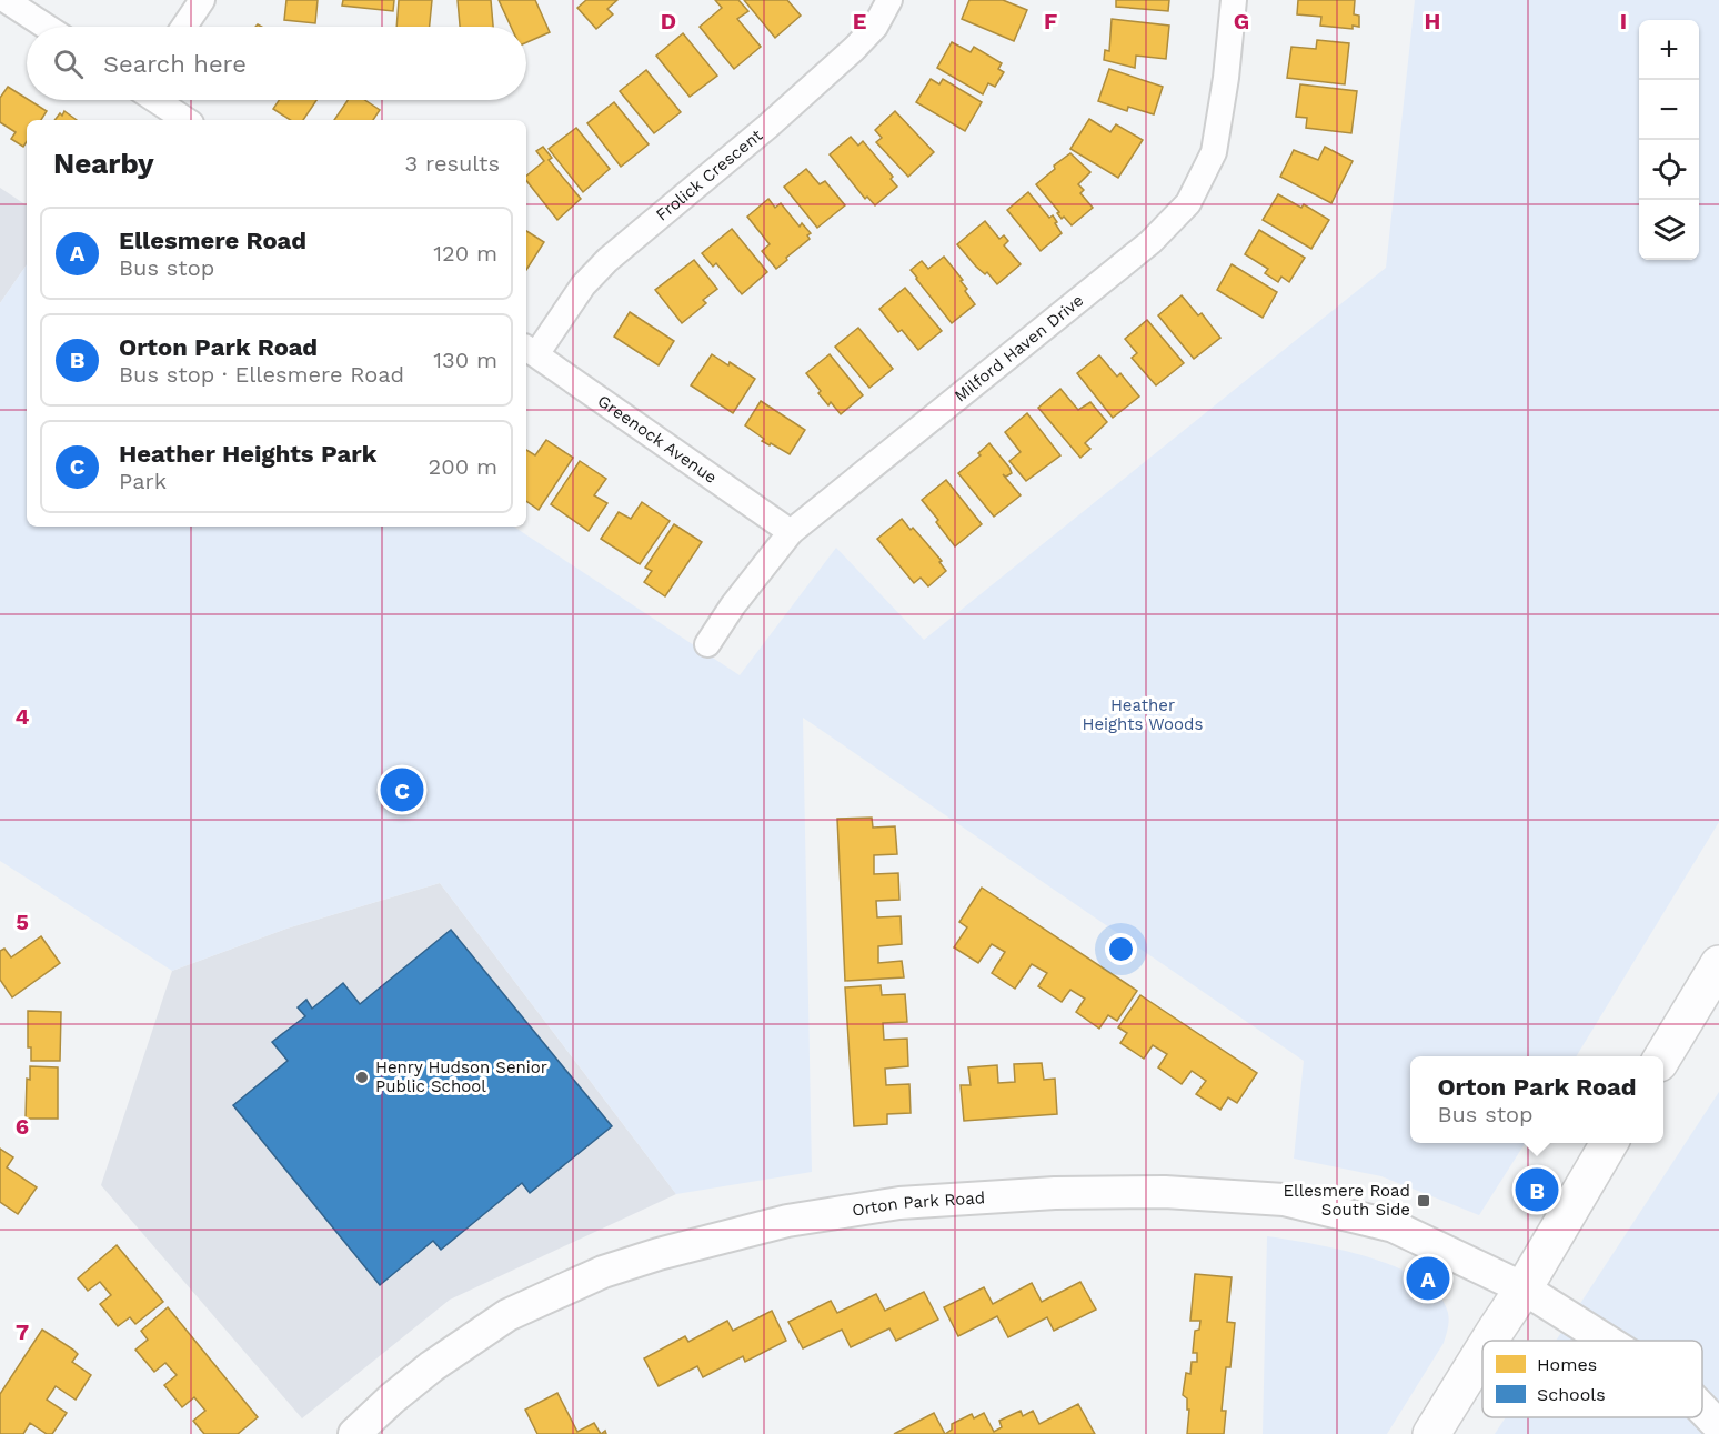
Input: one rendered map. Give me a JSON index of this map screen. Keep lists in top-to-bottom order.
{
  "streets": {
    "street": [
      "Frolick Crescent",
      "Milford Haven Drive",
      "Greenock Avenue",
      "Orton Park Road"
    ]
  },
  "crossings": [
    ["Frolick Crescent", "Greenock Avenue"],
    ["Milford Haven Drive", "Greenock Avenue"]
  ],
  "parks": ["Heather Heights Woods"],
  "places": {
    "other": ["Henry Hudson Senior Public School"],
    "transit": ["Ellesmere Road South Side"]
  },
  "legend": ["Homes", "Schools"],
  "page": {
    "map_buttons": ["+", "−"],
    "search": "Search here",
    "heading": ["Nearby", "3 results"],
    "list": [
      {
        "mark": "A",
        "name": "Ellesmere Road",
        "note": "Bus stop",
        "value": "120 m"
      },
      {
        "mark": "B",
        "name": "Orton Park Road",
        "note": "Bus stop · Ellesmere Road",
        "value": "130 m"
      },
      {
        "mark": "C",
        "name": "Heather Heights Park",
        "note": "Park",
        "value": "200 m"
      }
    ],
    "pins": ["C", "B", "A"],
    "popup": ["Orton Park Road", "Bus stop"]
  },
  "grid": {
    "columns": [
      "D",
      "E",
      "F",
      "G",
      "H",
      "I"
    ],
    "rows": [
      "4",
      "5",
      "6",
      "7"
    ]
  }
}
